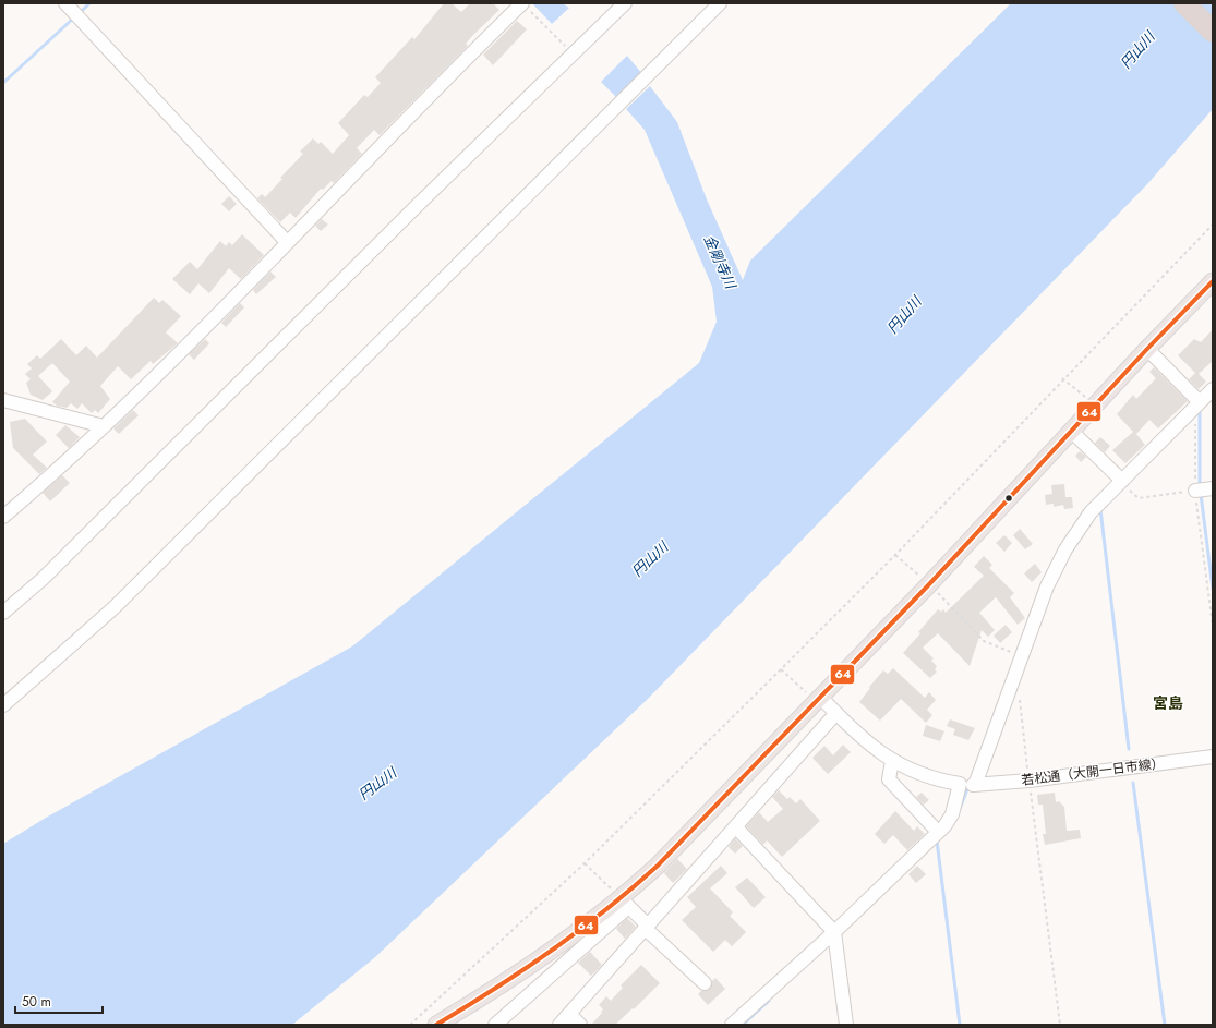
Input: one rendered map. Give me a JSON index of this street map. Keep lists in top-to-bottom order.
{
  "streets": {
    "street": ["若松通（大開一日市線）"]
  },
  "districts": ["宮島"],
  "water": ["円山川", "金剛寺川"],
  "lines": ["transit line 64"],
  "scale_bar": "50 m"
}
